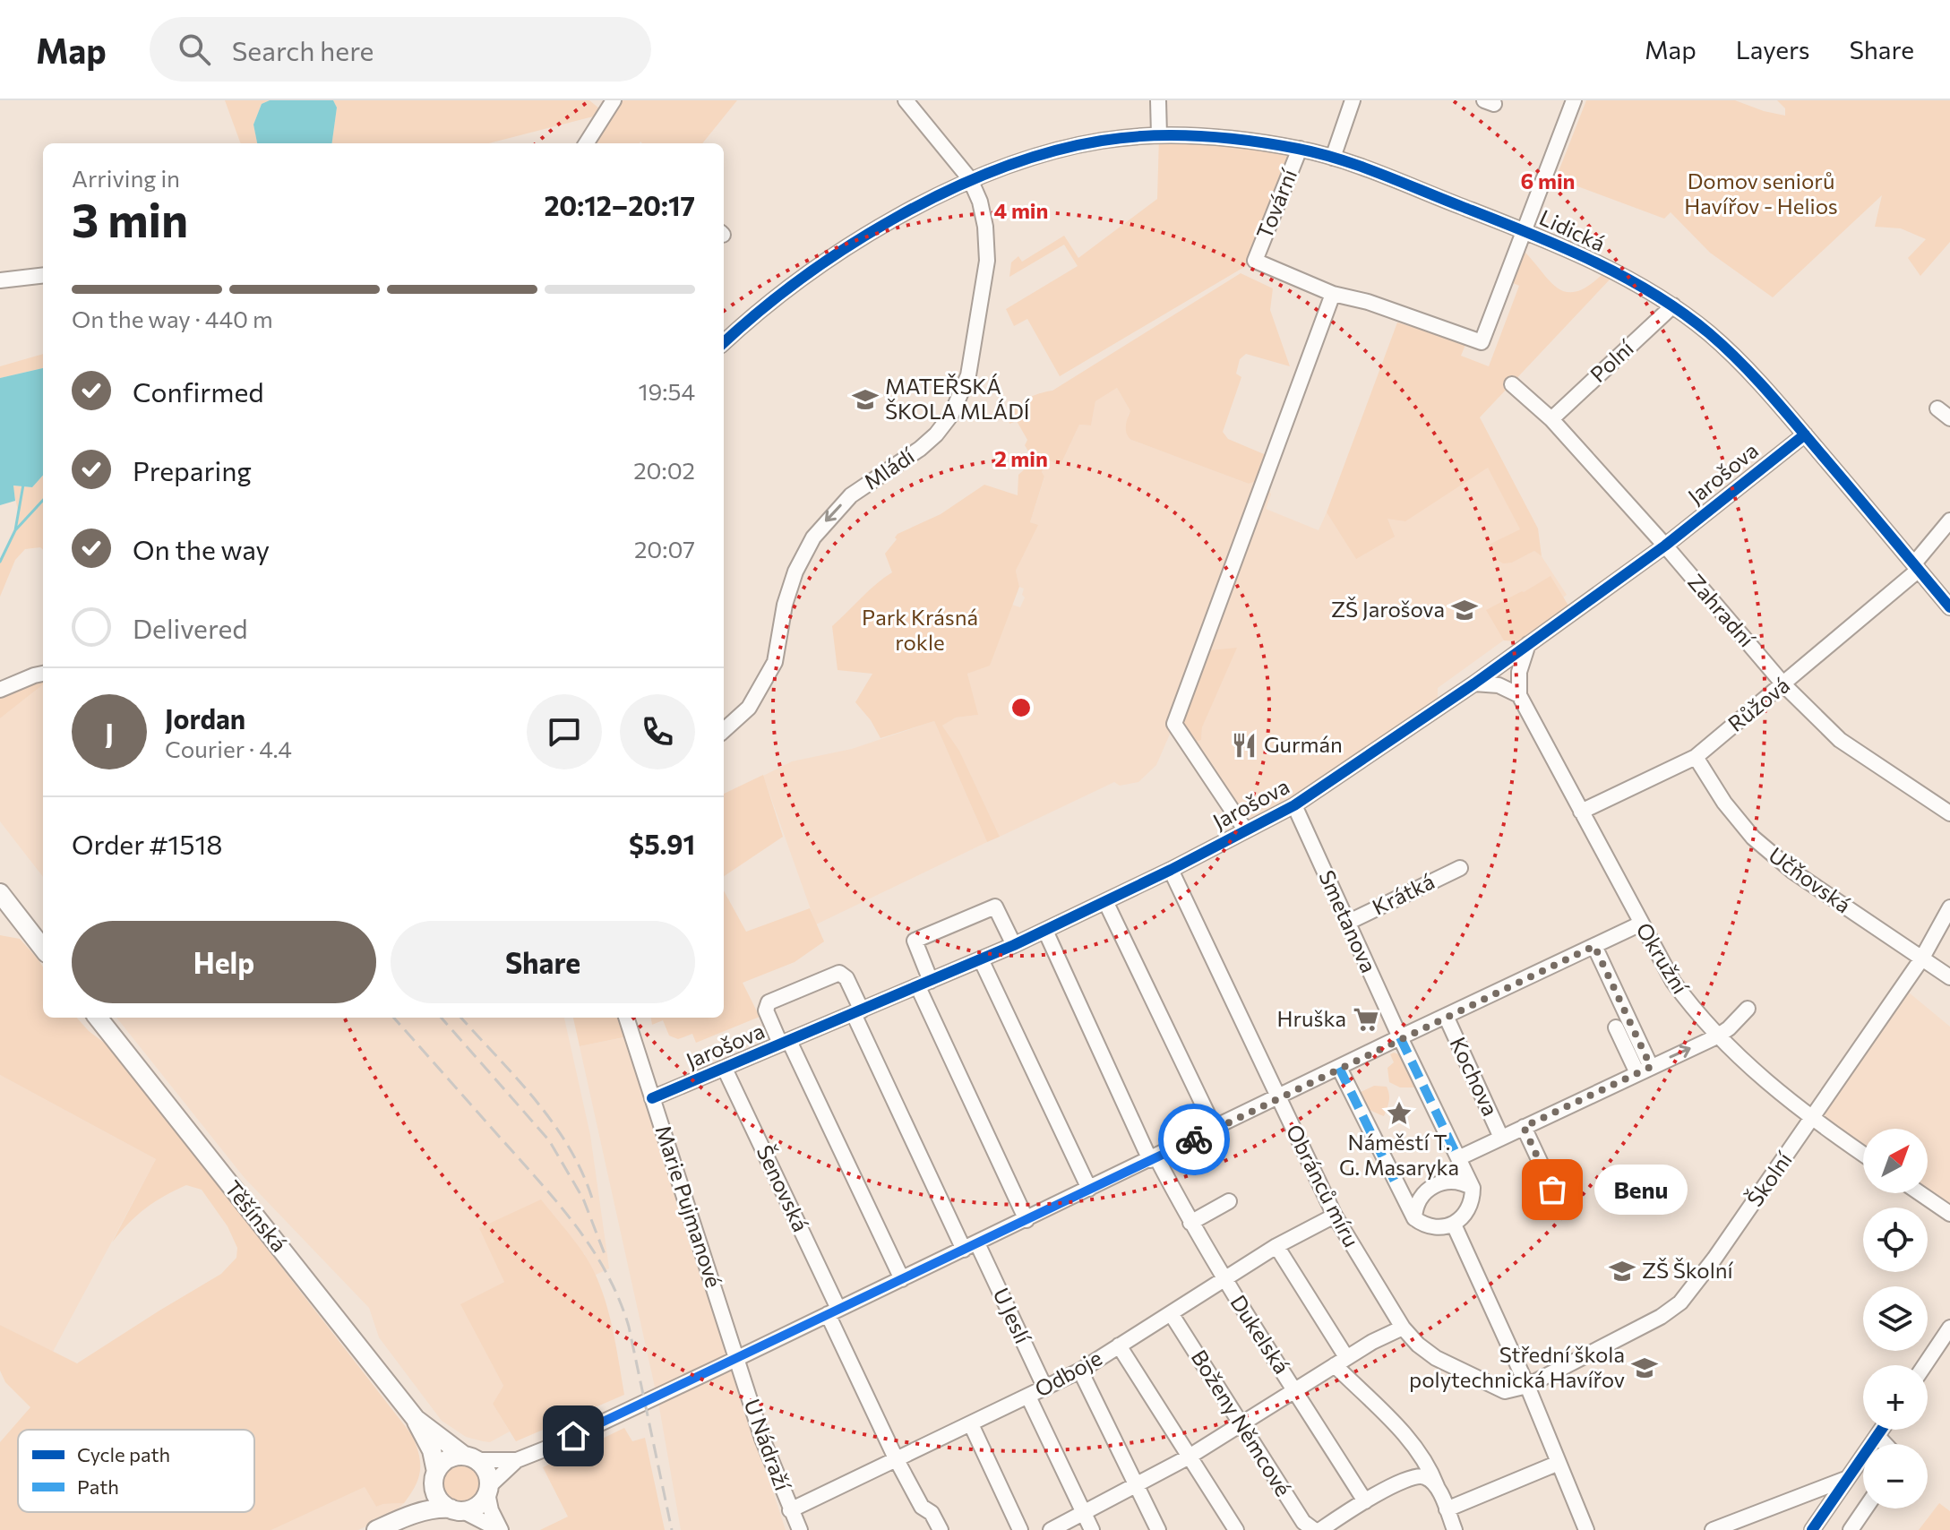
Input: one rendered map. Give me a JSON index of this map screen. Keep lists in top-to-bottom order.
{
  "streets": {
    "main road": ["Těšínská"],
    "street": [
      "Tovární",
      "Lidická",
      "Polní",
      "Mládí",
      "Jarošova",
      "Zahradní",
      "Růžová",
      "Učňovská",
      "Krátká",
      "Smetanova",
      "Okružní",
      "Kochova",
      "Školní",
      "Obránců míru",
      "Šenovská",
      "Marie Pujmanové",
      "U Jeslí",
      "Dukelská",
      "Odboje",
      "Boženy Němcové",
      "U Nádraží"
    ]
  },
  "crossings": [
    ["Tovární", "Lidická"],
    ["Lidická", "Polní"],
    ["Lidická", "Mládí"],
    ["Lidická", "Jarošova"],
    ["Lidická", "Růžová"],
    ["Polní", "Zahradní"],
    ["Jarošova", "Zahradní"],
    ["Jarošova", "Smetanova"],
    ["Jarošova", "Obránců míru"],
    ["Jarošova", "Šenovská"],
    ["Jarošova", "Marie Pujmanové"],
    ["Jarošova", "U Jeslí"],
    ["Jarošova", "Dukelská"],
    ["Zahradní", "Růžová"],
    ["Růžová", "Učňovská"],
    ["Růžová", "Okružní"],
    ["Učňovská", "Školní"],
    ["Krátká", "Smetanova"],
    ["Smetanova", "Kochova"],
    ["Okružní", "Kochova"],
    ["Okružní", "Školní"],
    ["Školní", "Obránců míru"],
    ["Obránců míru", "Dukelská"],
    ["Obránců míru", "Odboje"],
    ["Šenovská", "Odboje"],
    ["Marie Pujmanové", "U Nádraží"],
    ["U Jeslí", "Odboje"],
    ["Dukelská", "Odboje"],
    ["Dukelská", "Boženy Němcové"],
    ["Odboje", "Boženy Němcové"],
    ["Odboje", "U Nádraží"]
  ],
  "one_way": ["Mládí"],
  "parks": ["Domov seniorů Havířov - Helios", "Park Krásná rokle"],
  "places": {
    "school or university": [
      "MATEŘSKÁ ŠKOLA MLÁDÍ",
      "ZŠ Jarošova",
      "ZŠ Školní",
      "Střední škola polytechnická Havířov"
    ],
    "restaurant": ["Gurmán"],
    "supermarket": ["Hruška"],
    "place": ["Náměstí T. G. Masaryka"],
    "other": ["Benu"]
  },
  "legend": ["Cycle path", "Path"],
  "north": "top right",
  "page": {
    "header": "Map",
    "search": "Search here",
    "nav": ["Map", "Layers", "Share"],
    "heading": ["3 min", "Arriving in", "20:12–20:17"],
    "panel": [
      "Jordan",
      "Courier · 4.4",
      "Order #1518",
      "$5.91"
    ],
    "bar": "On the way · 440 m",
    "list": [
      ["Confirmed", "19:54"],
      ["Preparing", "20:02"],
      ["On the way", "20:07"],
      "Delivered"
    ],
    "round": "J",
    "buttons": ["Help", "Share"],
    "map_buttons": ["+", "−"],
    "bubble": "Benu"
  },
  "rings": ["6 min", "4 min", "2 min"]
}
